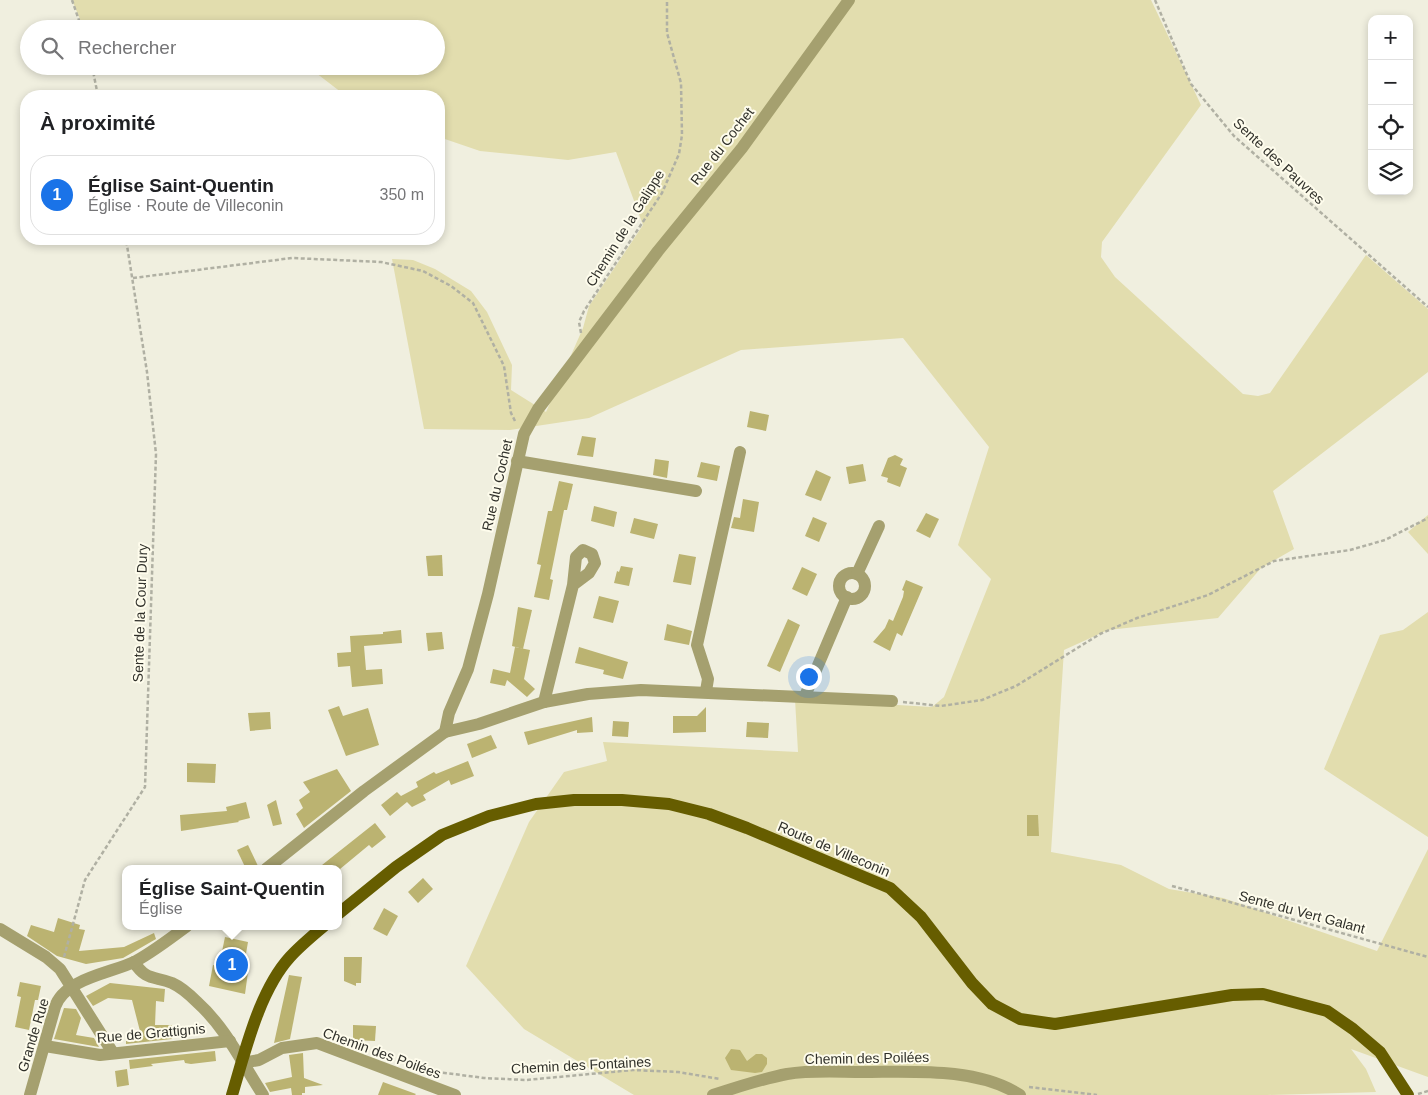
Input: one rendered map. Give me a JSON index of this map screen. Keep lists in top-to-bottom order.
{
  "streets": {
    "main road": ["Route de Villeconin"],
    "street": [
      "Rue du Cochet",
      "Rue de Grattignis",
      "Grande Rue",
      "Chemin des Poilées"
    ],
    "path": [
      "Sente des Pauvres",
      "Chemin de la Galippe",
      "Sente de la Cour Dury",
      "Sente du Vert Galant",
      "Chemin des Fontaines"
    ]
  },
  "crossings": [
    ["Rue du Cochet", "Chemin de la Galippe"],
    ["Rue de Grattignis", "Grande Rue"],
    ["Chemin des Poilées", "Chemin des Fontaines"]
  ],
  "page": {
    "map_buttons": ["+", "−"],
    "search": "Rechercher",
    "heading": "À proximité",
    "list": [
      {
        "mark": "1",
        "name": "Église Saint-Quentin",
        "note": "Église · Route de Villeconin",
        "value": "350 m"
      }
    ],
    "popup": ["Église Saint-Quentin", "Église"],
    "pins": "1"
  }
}
